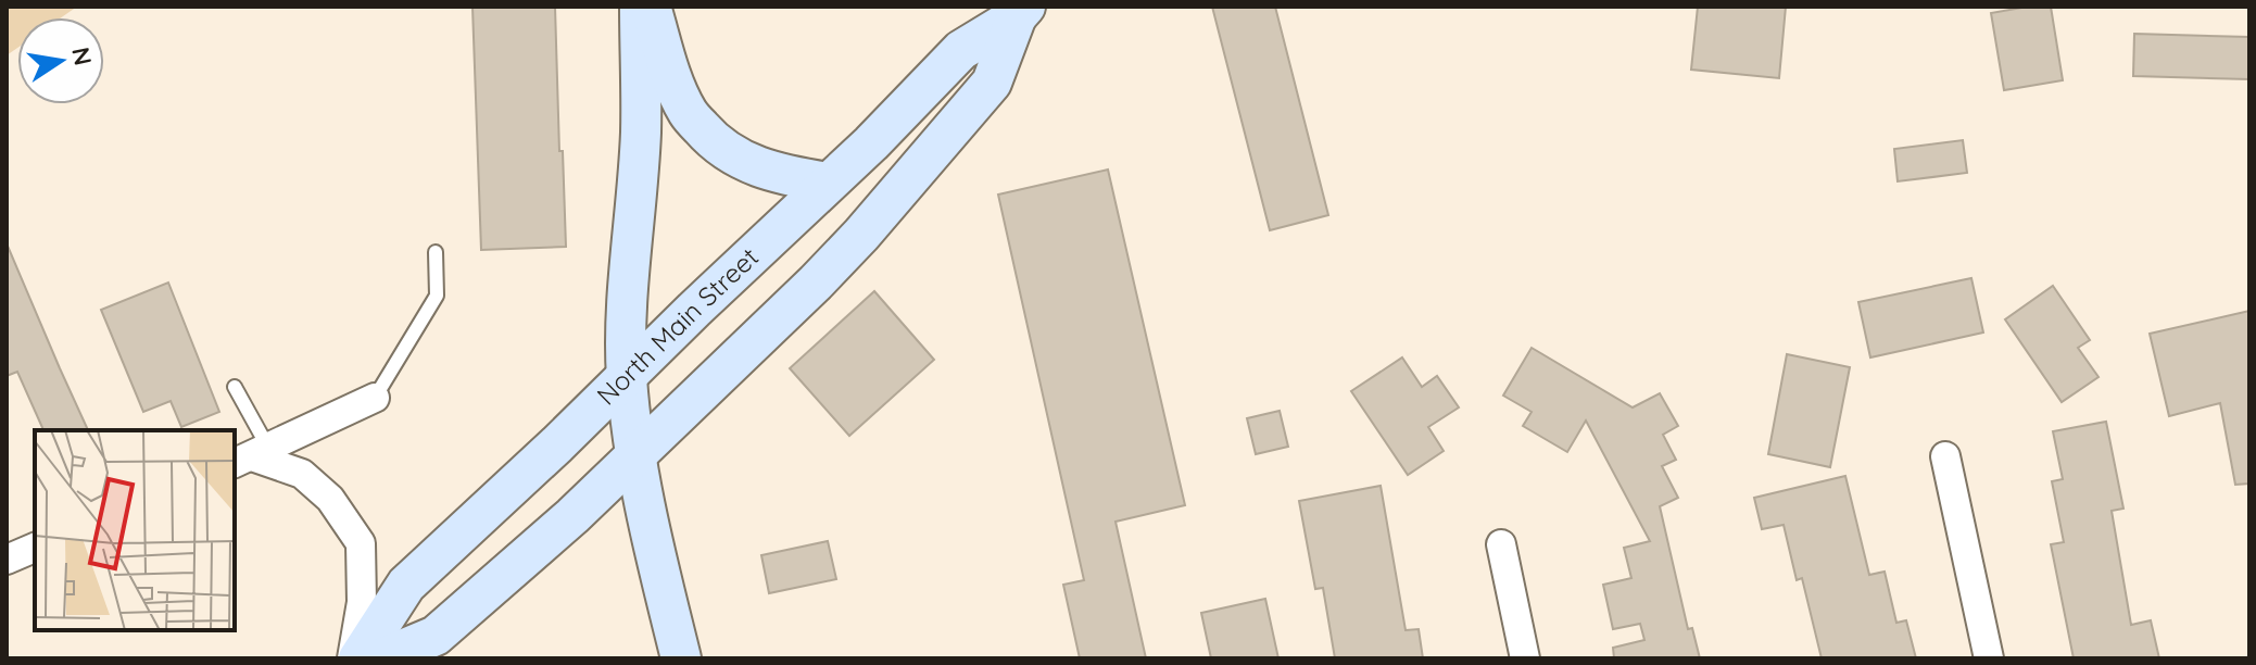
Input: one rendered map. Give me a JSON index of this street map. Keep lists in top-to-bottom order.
{
  "streets": {
    "main road": ["North Main Street"]
  },
  "north": "right"
}
